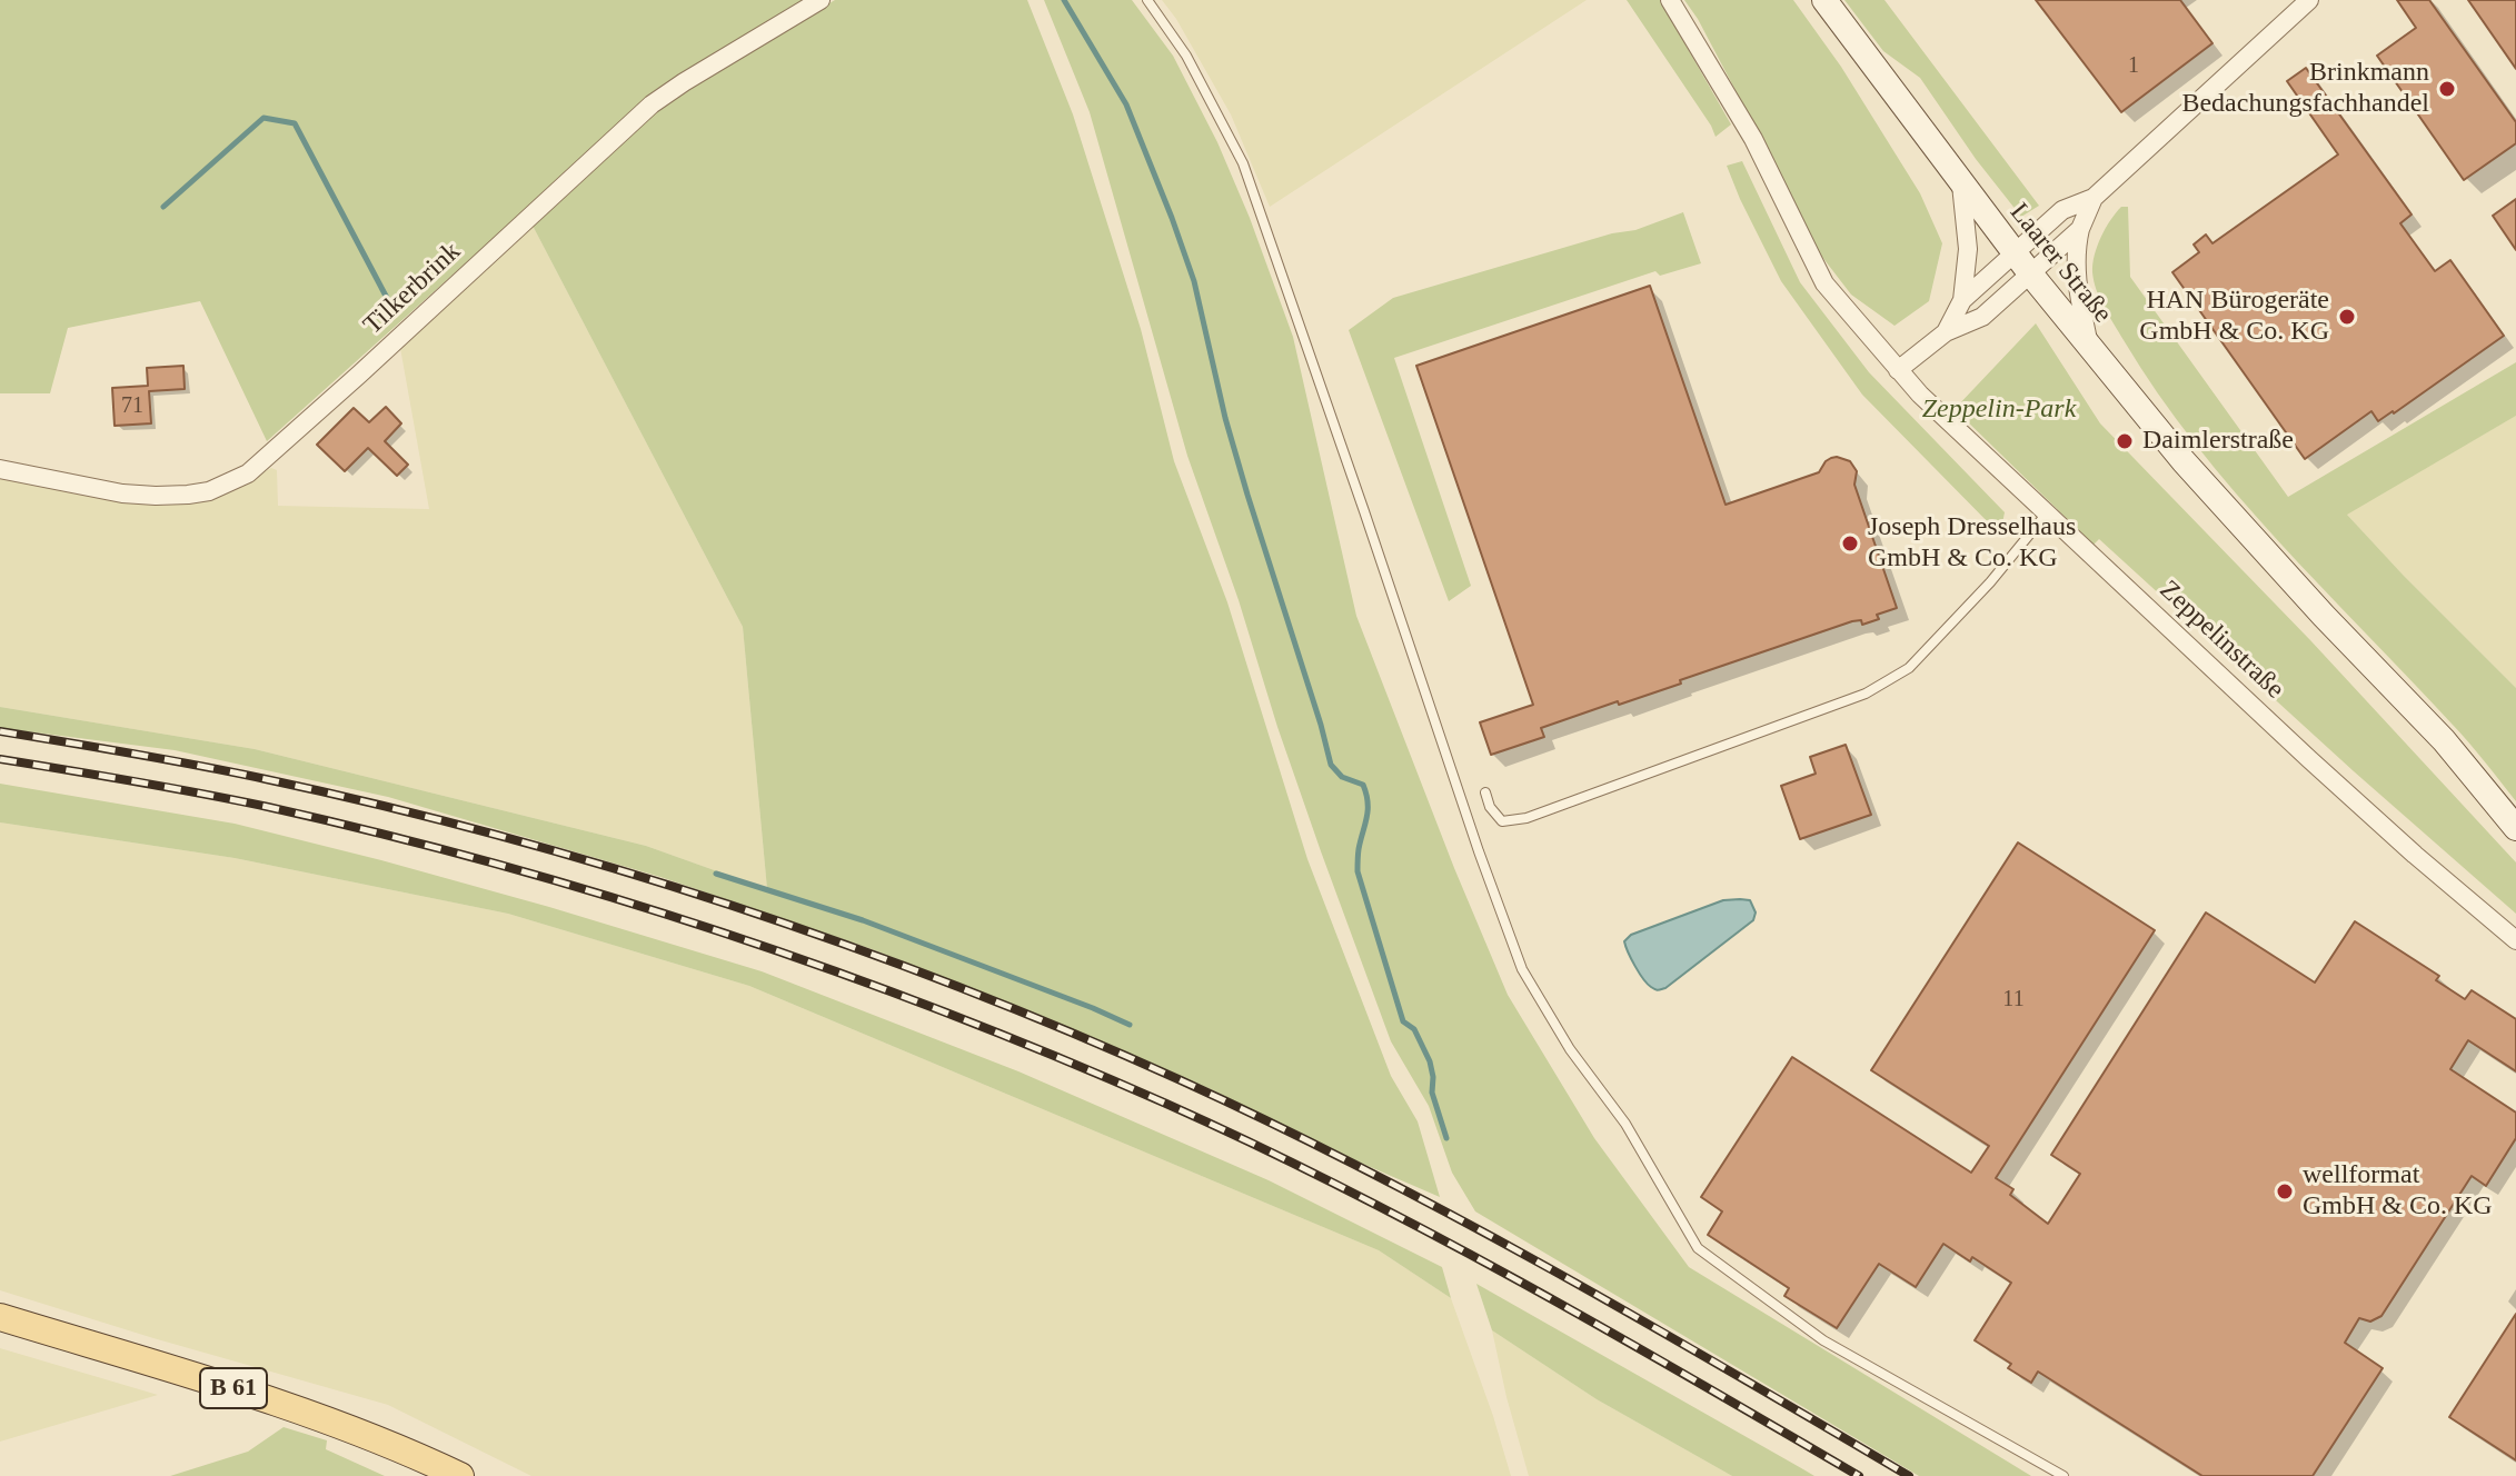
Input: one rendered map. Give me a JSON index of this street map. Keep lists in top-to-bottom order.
{
  "streets": {
    "main road": ["Laarer Straße", "B 61"],
    "street": ["Tilkerbrink", "Zeppelinstraße"]
  },
  "parks": ["Zeppelin-Park"],
  "places": [
    "Brinkmann Bedachungsfachhandel",
    "HAN Bürogeräte GmbH & Co. KG",
    "Daimlerstraße",
    "Joseph Dresselhaus GmbH & Co. KG",
    "wellformat GmbH & Co. KG"
  ],
  "house_numbers": ["1", "71", "11"]
}
